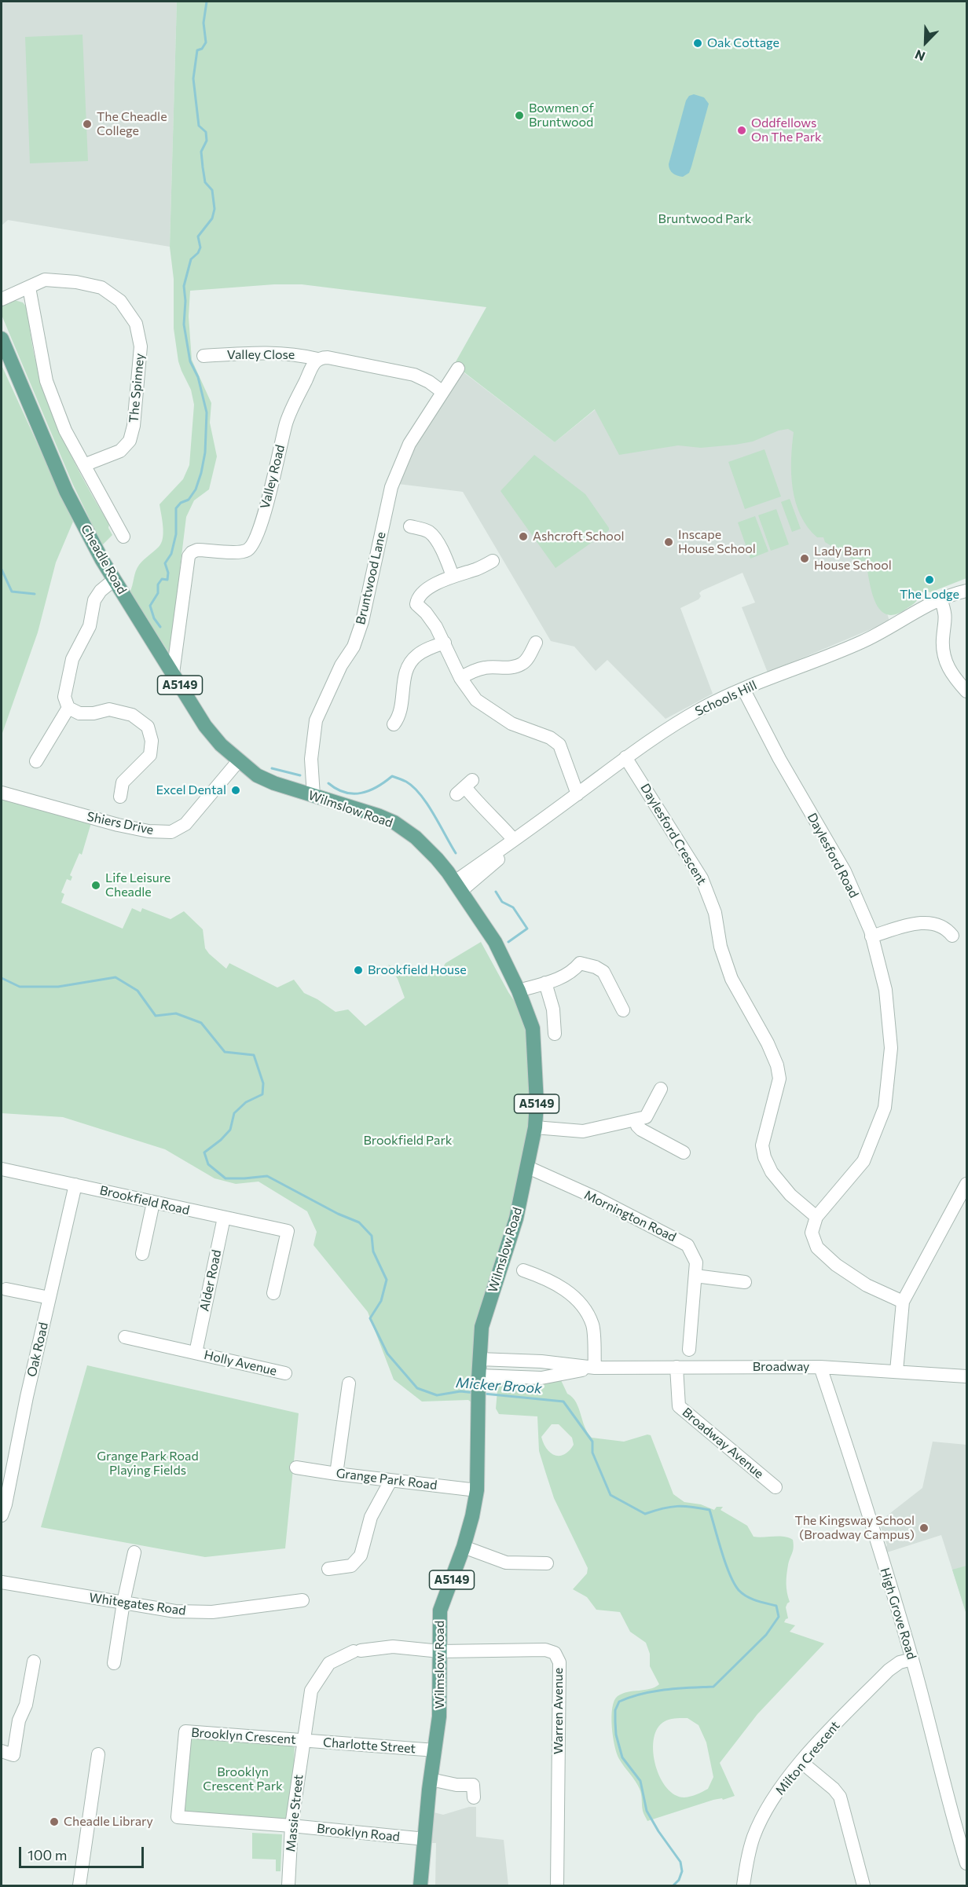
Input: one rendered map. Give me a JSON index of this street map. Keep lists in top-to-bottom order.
{
  "streets": {
    "main road": ["Cheadle Road", "A5149", "Wilmslow Road"],
    "street": [
      "Valley Close",
      "The Spinney",
      "Valley Road",
      "Bruntwood Lane",
      "Schools Hill",
      "Shiers Drive",
      "Daylesford Crescent",
      "Daylesford Road",
      "Brookfield Road",
      "Mornington Road",
      "Alder Road",
      "Oak Road",
      "Holly Avenue",
      "Broadway",
      "Broadway Avenue",
      "Grange Park Road",
      "Whitegates Road",
      "High Grove Road",
      "Warren Avenue",
      "Brooklyn Crescent",
      "Charlotte Street",
      "Milton Crescent",
      "Massie Street",
      "Brooklyn Road"
    ]
  },
  "crossings": [
    ["Valley Close", "Valley Road"],
    ["Valley Road", "Cheadle Road"],
    ["Cheadle Road", "Wilmslow Road"],
    ["Cheadle Road", "Shiers Drive"],
    ["Bruntwood Lane", "Wilmslow Road"],
    ["Schools Hill", "Wilmslow Road"],
    ["Schools Hill", "Daylesford Crescent"],
    ["Schools Hill", "Daylesford Road"],
    ["Wilmslow Road", "Shiers Drive"],
    ["Wilmslow Road", "Mornington Road"],
    ["Wilmslow Road", "Broadway"],
    ["Wilmslow Road", "Grange Park Road"],
    ["Wilmslow Road", "Warren Avenue"],
    ["Wilmslow Road", "Charlotte Street"],
    ["Wilmslow Road", "Brooklyn Road"],
    ["Daylesford Crescent", "Daylesford Road"],
    ["Brookfield Road", "Alder Road"],
    ["Brookfield Road", "Oak Road"],
    ["Alder Road", "Holly Avenue"],
    ["Broadway", "Broadway Avenue"],
    ["Broadway", "High Grove Road"],
    ["High Grove Road", "Milton Crescent"],
    ["Warren Avenue", "Massie Street"],
    ["Brooklyn Crescent", "Charlotte Street"],
    ["Brooklyn Crescent", "Massie Street"],
    ["Brooklyn Crescent", "Brooklyn Road"],
    ["Charlotte Street", "Massie Street"],
    ["Massie Street", "Brooklyn Road"]
  ],
  "water": ["Micker Brook"],
  "parks": [
    "Bruntwood Park",
    "Brookfield Park",
    "Grange Park Road Playing Fields",
    "Brooklyn Crescent Park"
  ],
  "places": [
    "Oak Cottage",
    "Bowmen of Bruntwood",
    "The Cheadle College",
    "Oddfellows On The Park",
    "Ashcroft School",
    "Inscape House School",
    "Lady Barn House School",
    "The Lodge",
    "Excel Dental",
    "Life Leisure Cheadle",
    "Brookfield House",
    "The Kingsway School (Broadway Campus)",
    "Cheadle Library"
  ],
  "scale_bar": "100 m",
  "north": "bottom left"
}
